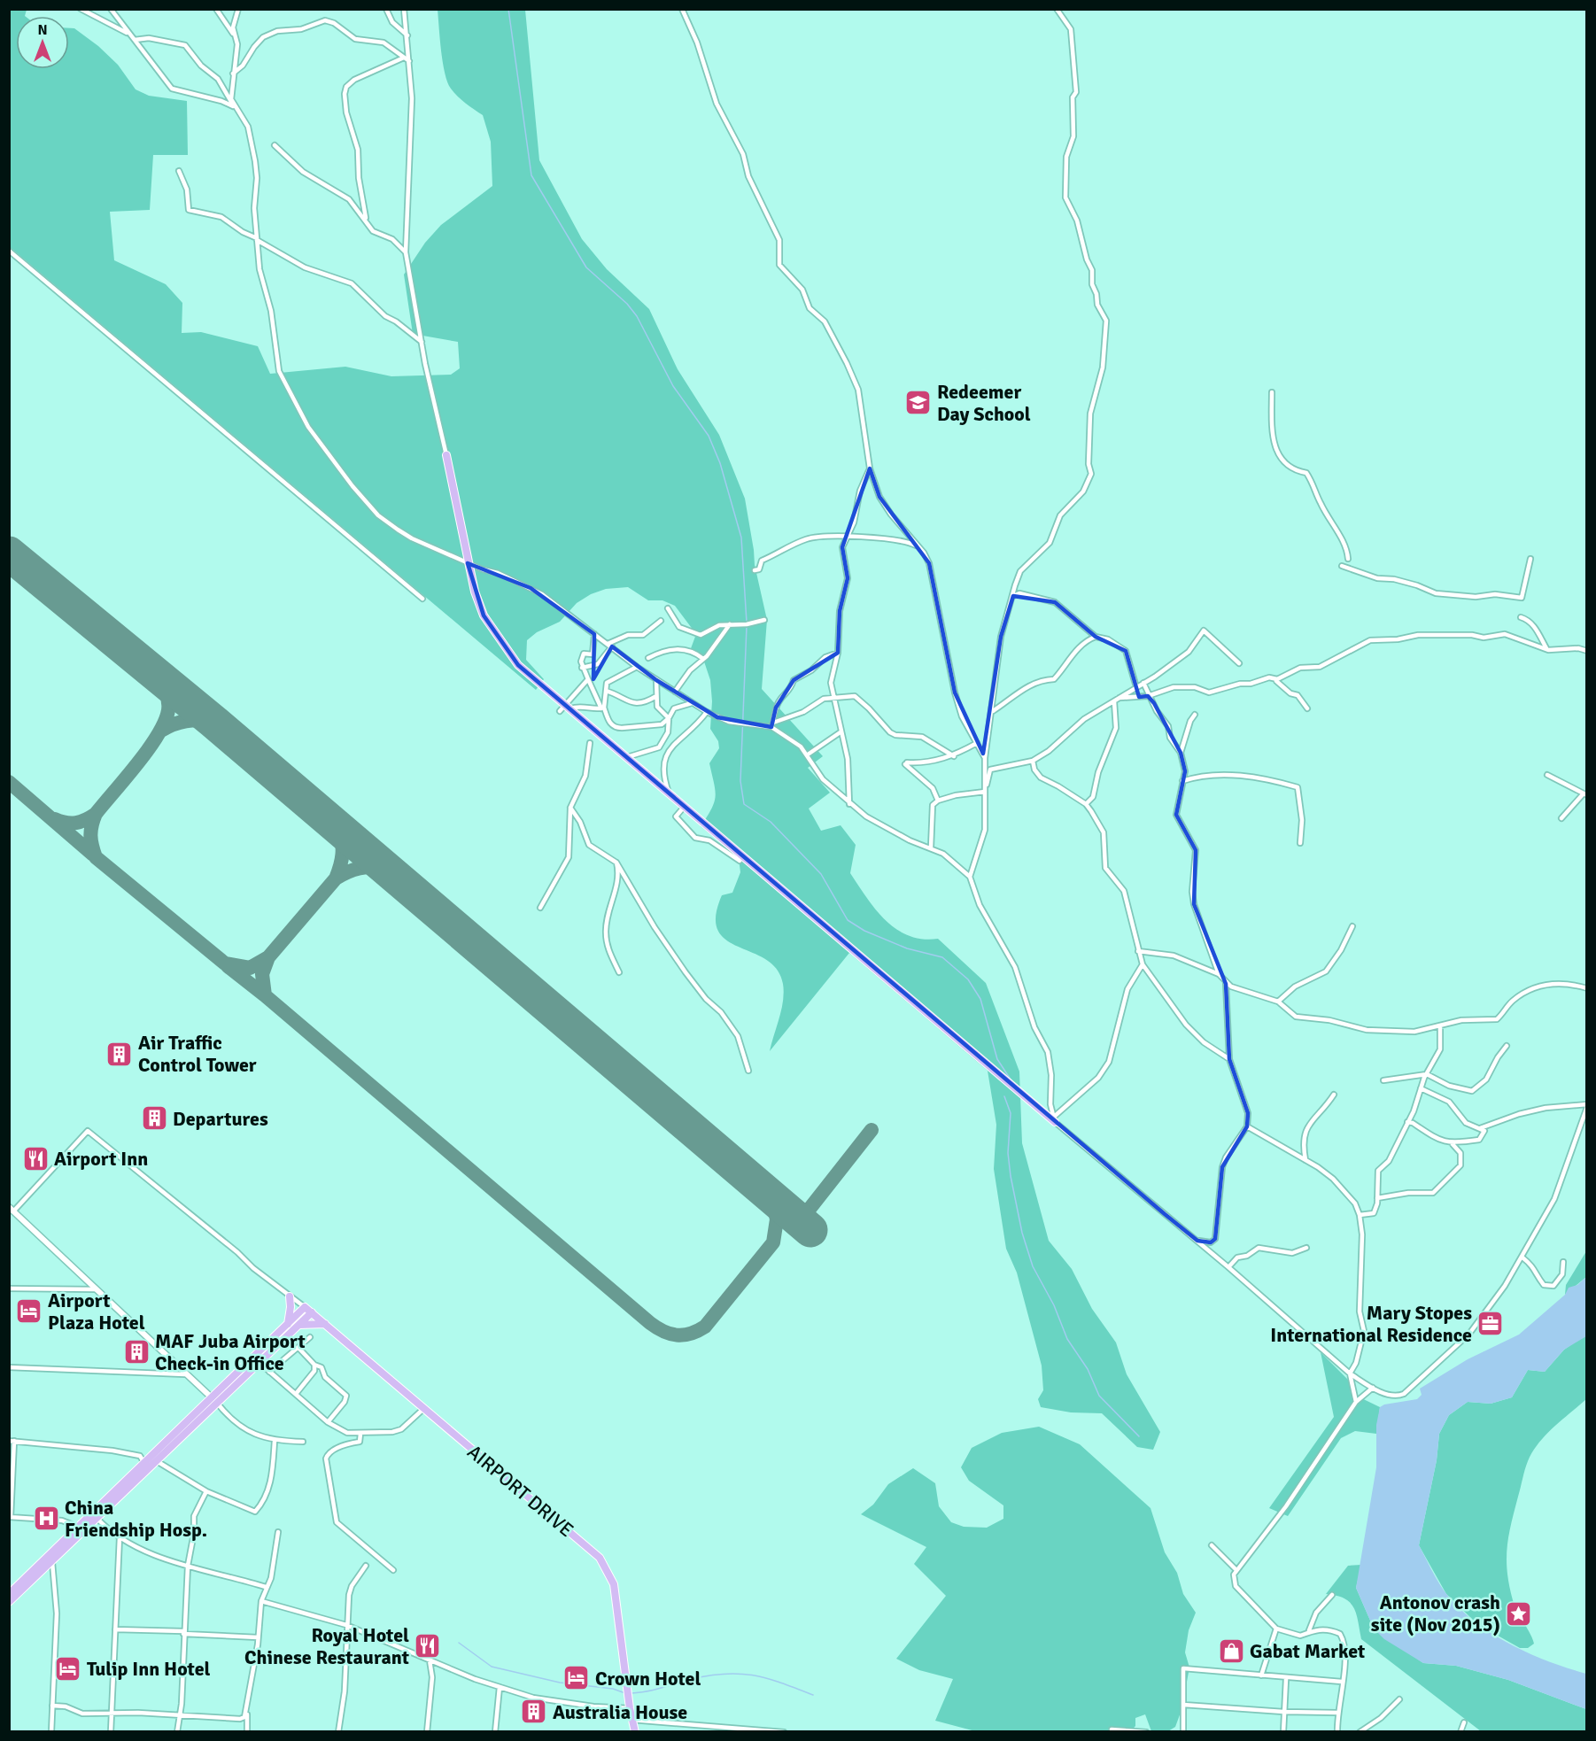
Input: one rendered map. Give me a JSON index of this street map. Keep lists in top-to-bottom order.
{
  "streets": {
    "main road": ["AIRPORT DRIVE"]
  },
  "places": {
    "school or university": ["Redeemer Day School"],
    "building": [
      "Air Traffic Control Tower",
      "Departures",
      "MAF Juba Airport Check-in Office",
      "Australia House"
    ],
    "restaurant": ["Airport Inn", "Royal Hotel Chinese Restaurant"],
    "hotel": ["Airport Plaza Hotel", "Tulip Inn Hotel", "Crown Hotel"],
    "office": ["Mary Stopes International Residence"],
    "hospital": ["China Friendship Hosp."],
    "place": ["Antonov crash site (Nov 2015)"],
    "shop": ["Gabat Market"]
  },
  "north": "top"
}
